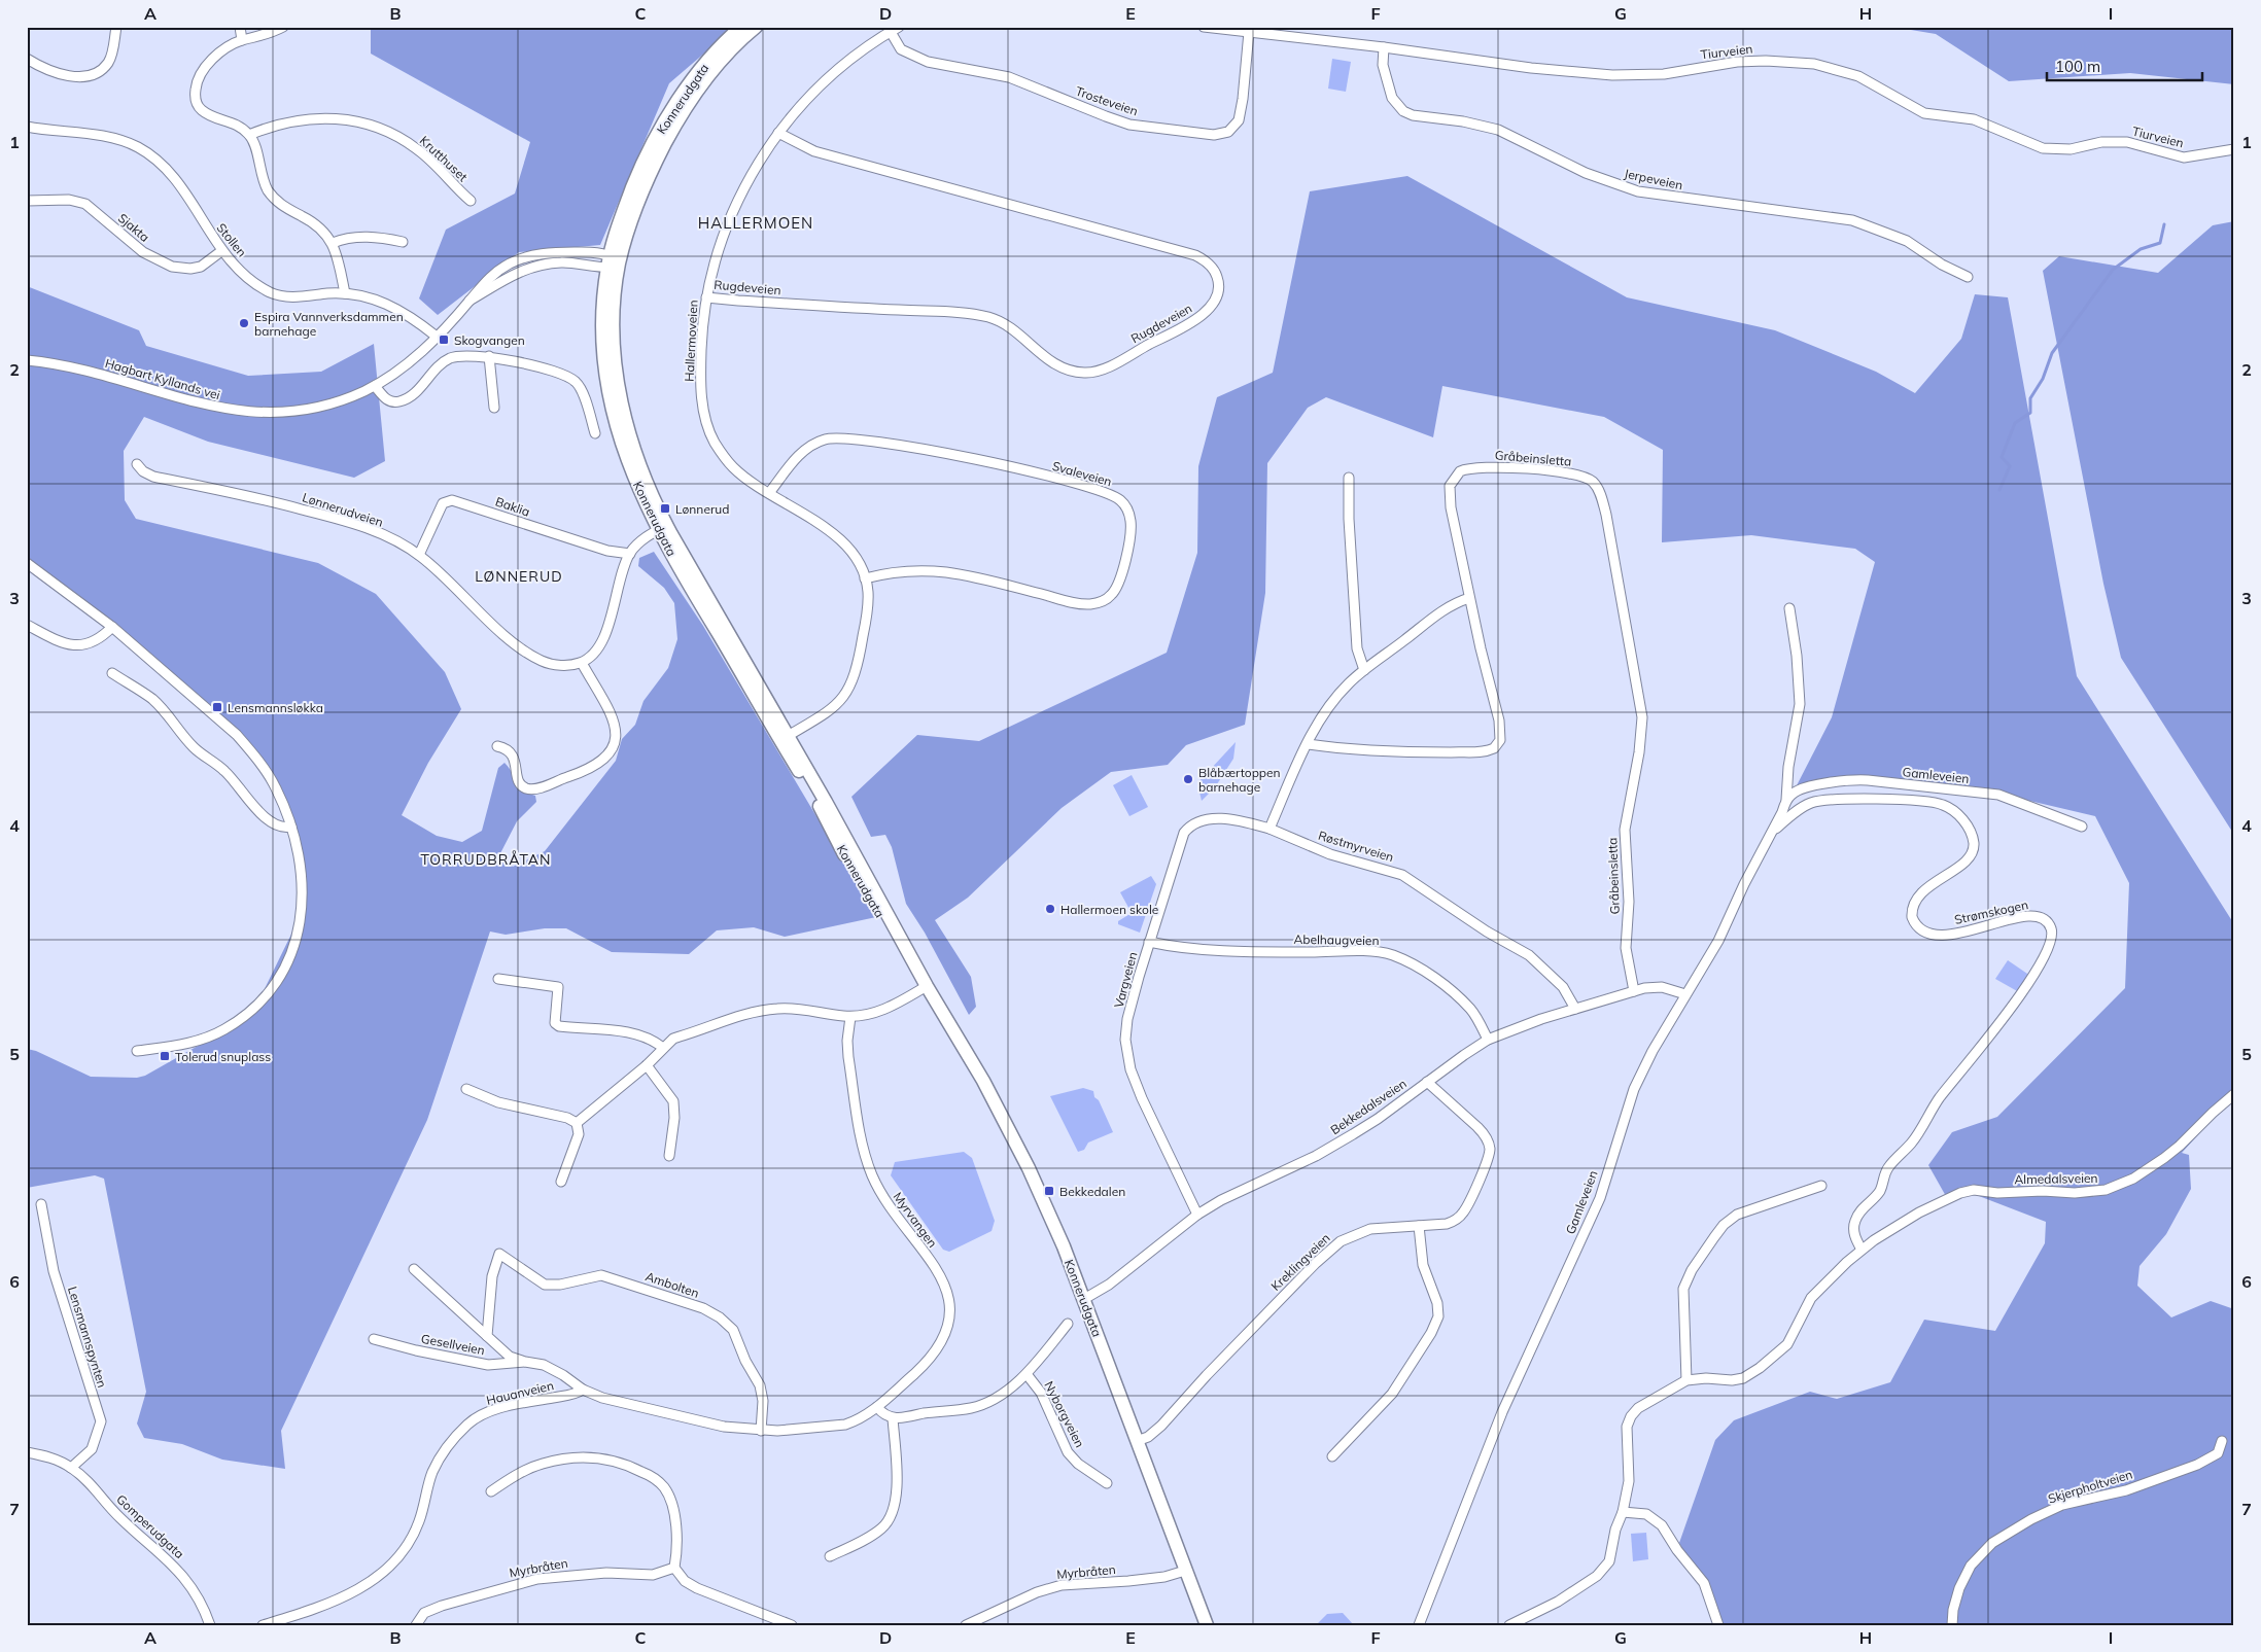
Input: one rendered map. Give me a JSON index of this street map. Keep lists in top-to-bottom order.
{
  "streets": {
    "main road": ["Konnerudgata"],
    "street": [
      "Tiurveien",
      "Trosteveien",
      "Krutthuset",
      "Jerpeveien",
      "Sjakta",
      "Stollen",
      "Rugdeveien",
      "Hallermoveien",
      "Hagbart Kyllands vei",
      "Gråbeinsletta",
      "Svaleveien",
      "Baklia",
      "Lønnerudveien",
      "Gamleveien",
      "Røstmyrveien",
      "Strømskogen",
      "Abelhaugveien",
      "Vargveien",
      "Bekkedalsveien",
      "Almedalsveien",
      "Myrvangen",
      "Kreklingveien",
      "Ambolten",
      "Lensmannspynten",
      "Gesellveien",
      "Hauanveien",
      "Nyborgveien",
      "Skjerpholtveien",
      "Gomperudgata",
      "Myrbråten"
    ]
  },
  "crossings": [
    ["Tiurveien", "Trosteveien"],
    ["Tiurveien", "Jerpeveien"],
    ["Konnerudgata", "Hallermoveien"],
    ["Konnerudgata", "Hagbart Kyllands vei"],
    ["Konnerudgata", "Bekkedalsveien"],
    ["Konnerudgata", "Kreklingveien"],
    ["Konnerudgata", "Myrbråten"],
    ["Trosteveien", "Hallermoveien"],
    ["Sjakta", "Stollen"],
    ["Stollen", "Hagbart Kyllands vei"],
    ["Rugdeveien", "Hallermoveien"],
    ["Hallermoveien", "Svaleveien"],
    ["Gråbeinsletta", "Bekkedalsveien"],
    ["Baklia", "Lønnerudveien"],
    ["Gamleveien", "Strømskogen"],
    ["Gamleveien", "Bekkedalsveien"],
    ["Røstmyrveien", "Vargveien"],
    ["Røstmyrveien", "Bekkedalsveien"],
    ["Strømskogen", "Almedalsveien"],
    ["Abelhaugveien", "Vargveien"],
    ["Abelhaugveien", "Bekkedalsveien"],
    ["Vargveien", "Bekkedalsveien"],
    ["Bekkedalsveien", "Kreklingveien"],
    ["Lensmannspynten", "Gomperudgata"],
    ["Gesellveien", "Hauanveien"]
  ],
  "districts": ["HALLERMOEN", "LØNNERUD", "TORRUDBRÅTAN"],
  "places": {
    "other": ["Espira Vannverksdammen barnehage", "Blåbærtoppen barnehage", "Hallermoen skole"],
    "transit": [
      "Skogvangen",
      "Lønnerud",
      "Lensmannsløkka",
      "Tolerud snuplass",
      "Bekkedalen"
    ]
  },
  "scale_bar": "100 m",
  "grid": {
    "columns": [
      "A",
      "B",
      "C",
      "D",
      "E",
      "F",
      "G",
      "H",
      "I"
    ],
    "rows": [
      "1",
      "2",
      "3",
      "4",
      "5",
      "6",
      "7"
    ]
  }
}
